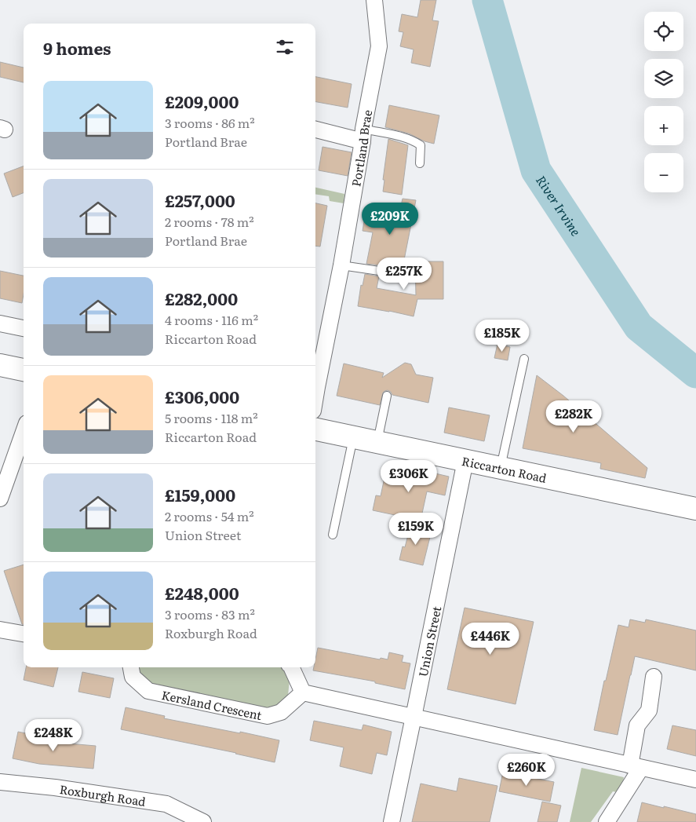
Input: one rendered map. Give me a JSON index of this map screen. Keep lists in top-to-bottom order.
{
  "streets": {
    "main road": ["Riccarton Road"],
    "street": [
      "Portland Brae",
      "Union Street",
      "Kersland Crescent",
      "Roxburgh Road"
    ]
  },
  "crossings": [
    ["Riccarton Road", "Union Street"]
  ],
  "water": ["River Irvine"],
  "page": {
    "map_buttons": ["+", "−"],
    "heading": "9 homes",
    "list": [
      {
        "name": "£209,000",
        "note": "3 rooms · 86 m² · Portland Brae"
      },
      {
        "name": "£257,000",
        "note": "2 rooms · 78 m² · Portland Brae"
      },
      {
        "name": "£282,000",
        "note": "4 rooms · 116 m² · Riccarton Road"
      },
      {
        "name": "£306,000",
        "note": "5 rooms · 118 m² · Riccarton Road"
      },
      {
        "name": "£159,000",
        "note": "2 rooms · 54 m² · Union Street"
      },
      {
        "name": "£248,000",
        "note": "3 rooms · 83 m² · Roxburgh Road"
      }
    ],
    "price": [
      "£209K",
      "£257K",
      "£185K",
      "£282K",
      "£306K",
      "£159K",
      "£446K",
      "£248K",
      "£260K"
    ]
  }
}
